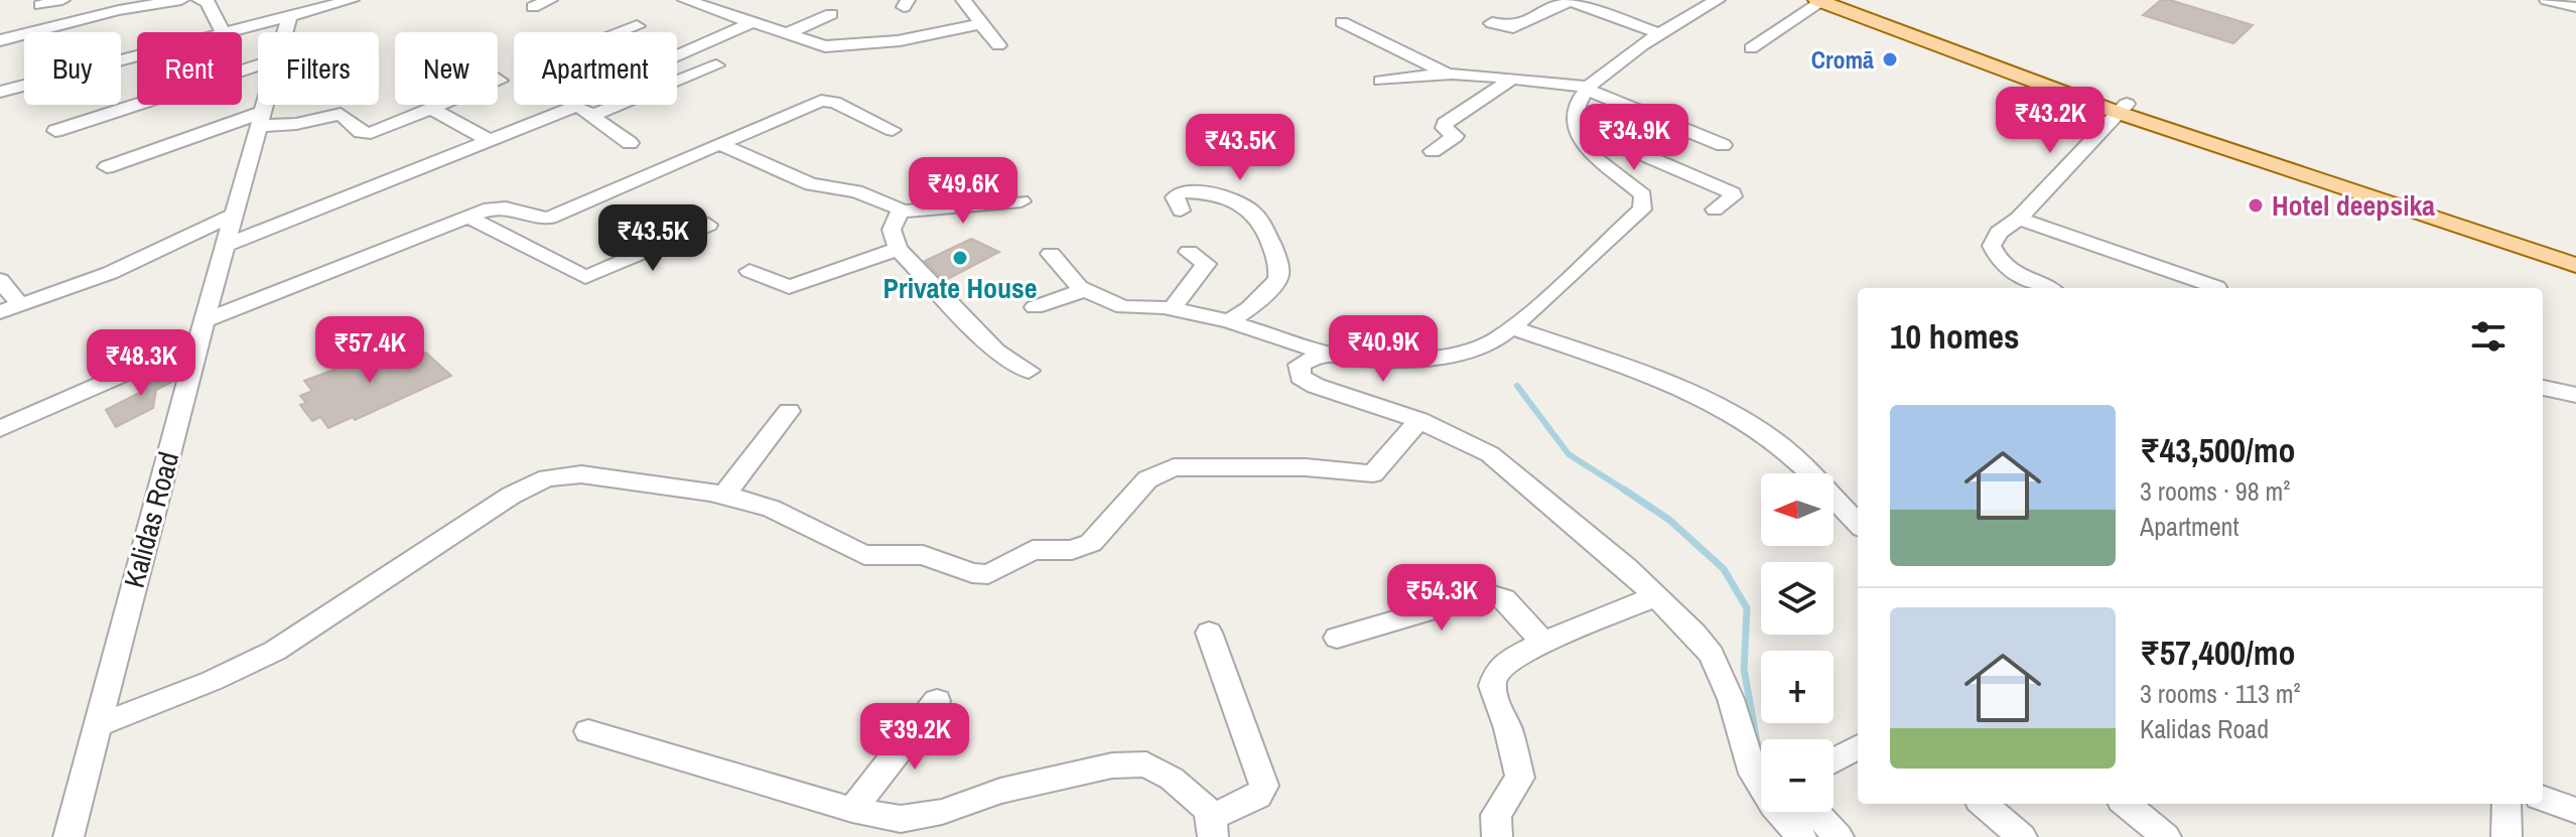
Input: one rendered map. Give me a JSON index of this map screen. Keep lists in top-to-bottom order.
{
  "streets": {
    "street": ["Kalidas Road"]
  },
  "places": ["Cromā", "Hotel deepsika", "Private House"],
  "north": "left",
  "page": {
    "chip": [
      "Buy",
      "Rent",
      "Filters",
      "New",
      "Apartment"
    ],
    "price": [
      "₹43.2K",
      "₹34.9K",
      "₹43.5K",
      "₹49.6K",
      "₹43.5K",
      "₹40.9K",
      "₹57.4K",
      "₹48.3K",
      "₹54.3K",
      "₹39.2K"
    ],
    "heading": "10 homes",
    "list": [
      {
        "name": "₹43,500/mo",
        "note": "3 rooms · 98 m² · Apartment"
      },
      {
        "name": "₹57,400/mo",
        "note": "3 rooms · 113 m² · Kalidas Road"
      }
    ],
    "map_buttons": ["+", "−"]
  }
}
